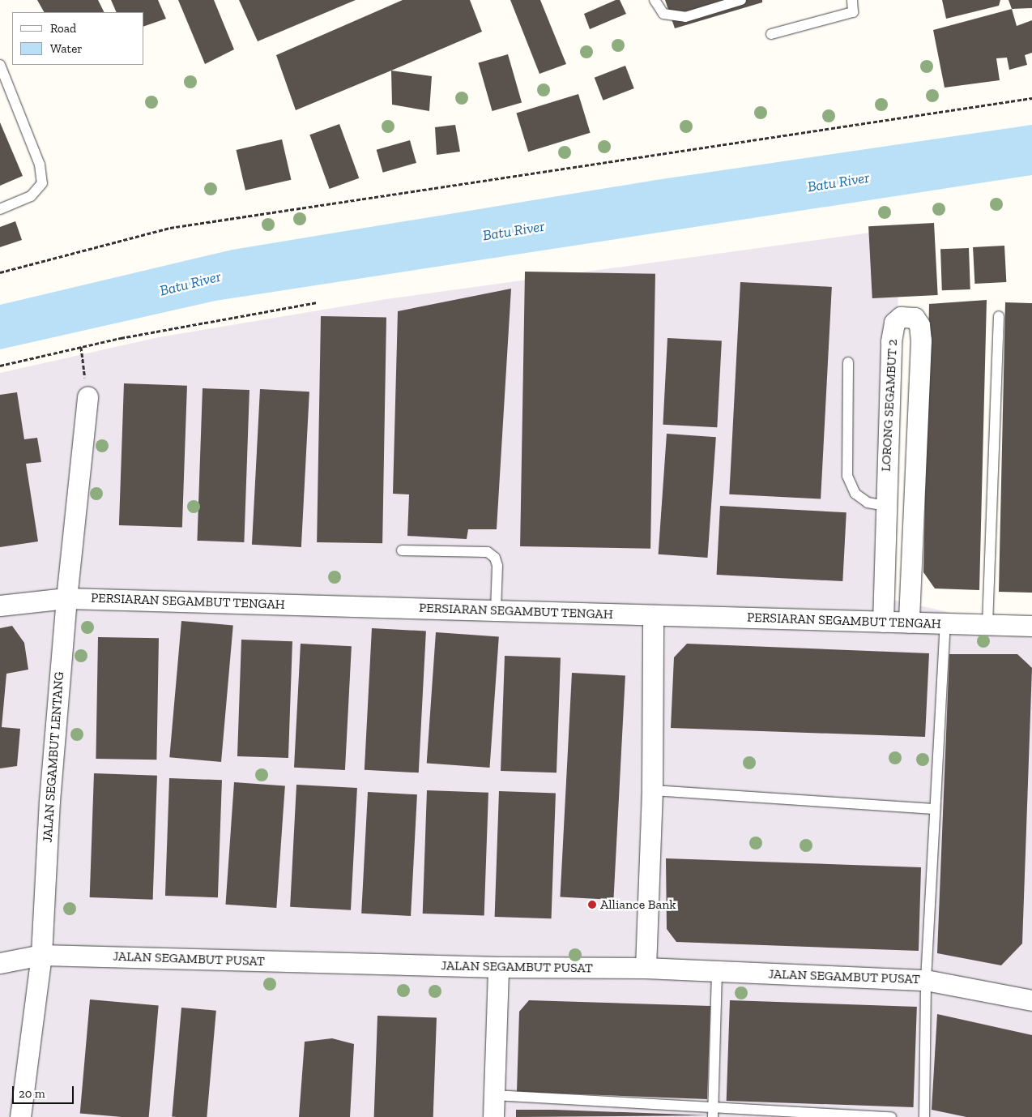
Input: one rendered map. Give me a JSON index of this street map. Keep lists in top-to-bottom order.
{
  "streets": {
    "street": [
      "LORONG SEGAMBUT 2",
      "PERSIARAN SEGAMBUT TENGAH",
      "JALAN SEGAMBUT LENTANG",
      "JALAN SEGAMBUT PUSAT"
    ]
  },
  "crossings": [
    ["LORONG SEGAMBUT 2", "PERSIARAN SEGAMBUT TENGAH"],
    ["PERSIARAN SEGAMBUT TENGAH", "JALAN SEGAMBUT LENTANG"],
    ["JALAN SEGAMBUT LENTANG", "JALAN SEGAMBUT PUSAT"]
  ],
  "water": ["Batu River"],
  "places": ["Alliance Bank"],
  "legend": ["Road", "Water"],
  "scale_bar": "20 m"
}
